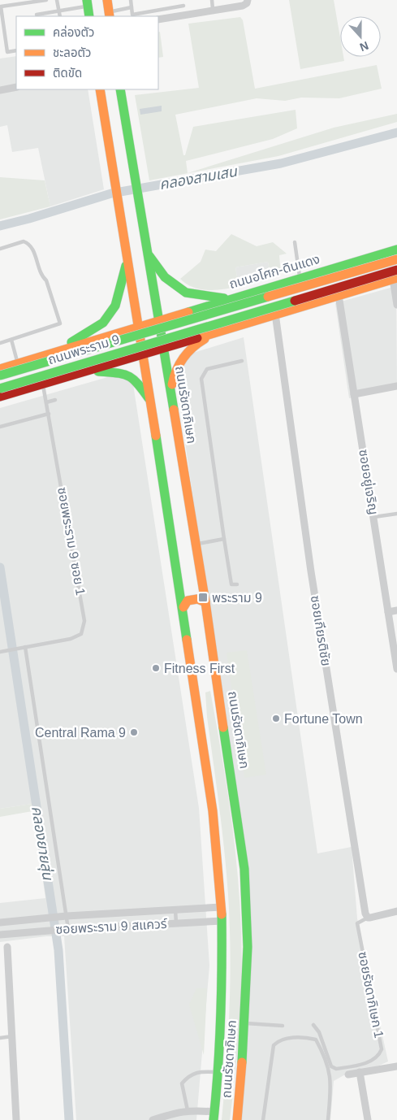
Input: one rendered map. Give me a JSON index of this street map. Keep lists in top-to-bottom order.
{
  "streets": {
    "main road": ["ถนนอโศก-ดินแดง", "ถนนพระราม 9", "ถนนรัชดาภิเษก"],
    "street": ["ซอยอยู่เจริญ", "ซอยเกียรติชัย", "ซอยพระราม 9 สแควร์"],
    "lane": ["ซอยพระราม 9 ซอย 1", "ซอยรัชดาภิเษก 1"]
  },
  "crossings": [
    ["ถนนอโศก-ดินแดง", "ถนนพระราม 9"],
    ["ถนนพระราม 9", "ถนนรัชดาภิเษก"],
    ["ถนนพระราม 9", "ซอยพระราม 9 ซอย 1"],
    ["ถนนรัชดาภิเษก", "ซอยพระราม 9 สแควร์"],
    ["ซอยเกียรติชัย", "ซอยรัชดาภิเษก 1"]
  ],
  "water": ["คลองสามเสน", "คลองยายสุ่น"],
  "places": {
    "transit": ["พระราม 9"],
    "other": ["Fitness First", "Fortune Town", "Central Rama 9"]
  },
  "legend": ["คล่องตัว", "ชะลอตัว", "ติดขัด"],
  "north": "bottom"
}
